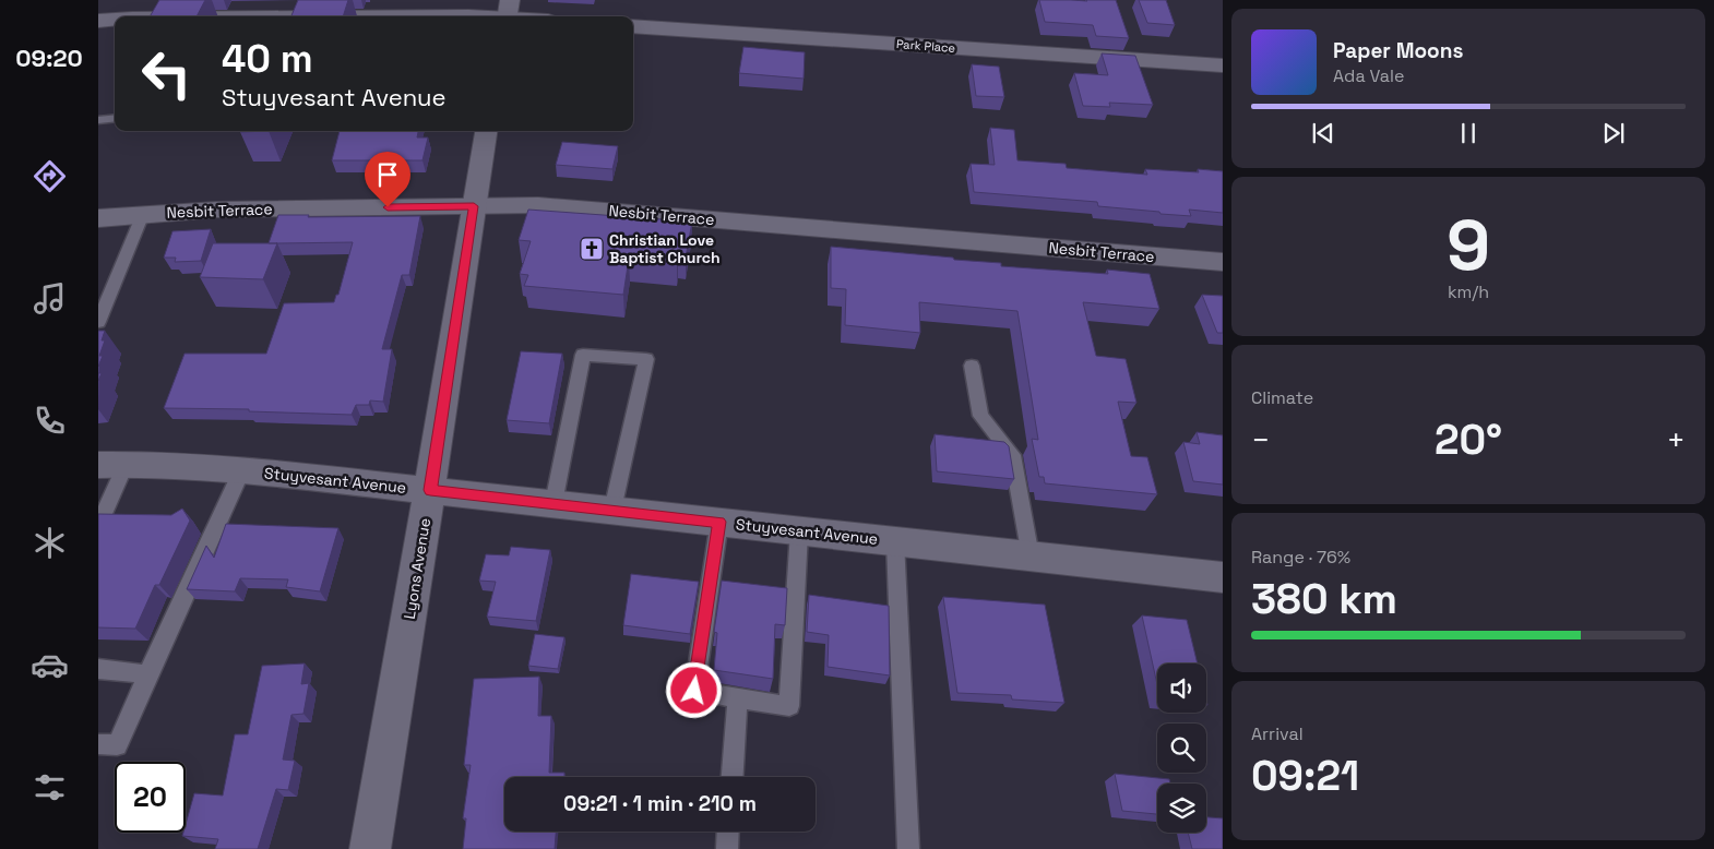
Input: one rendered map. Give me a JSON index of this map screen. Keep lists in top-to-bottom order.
{
  "streets": {
    "street": [
      "Park Place",
      "Nesbit Terrace",
      "Stuyvesant Avenue",
      "Lyons Avenue"
    ]
  },
  "crossings": [
    ["Nesbit Terrace", "Lyons Avenue"],
    ["Stuyvesant Avenue", "Lyons Avenue"]
  ],
  "places": {
    "church": ["Christian Love Baptist Church"]
  },
  "page": {
    "tabs": "09:20",
    "turn": ["40 m", "Stuyvesant Avenue"],
    "song": ["Paper Moons", "Ada Vale"],
    "tile": [
      ["9", "km/h"],
      "Climate",
      ["Range · 76%", "380 km"],
      ["Arrival", "09:21"]
    ],
    "heat": ["−", "20°", "+"],
    "limit": "20",
    "trip": "09:21 · 1 min · 210 m"
  }
}
